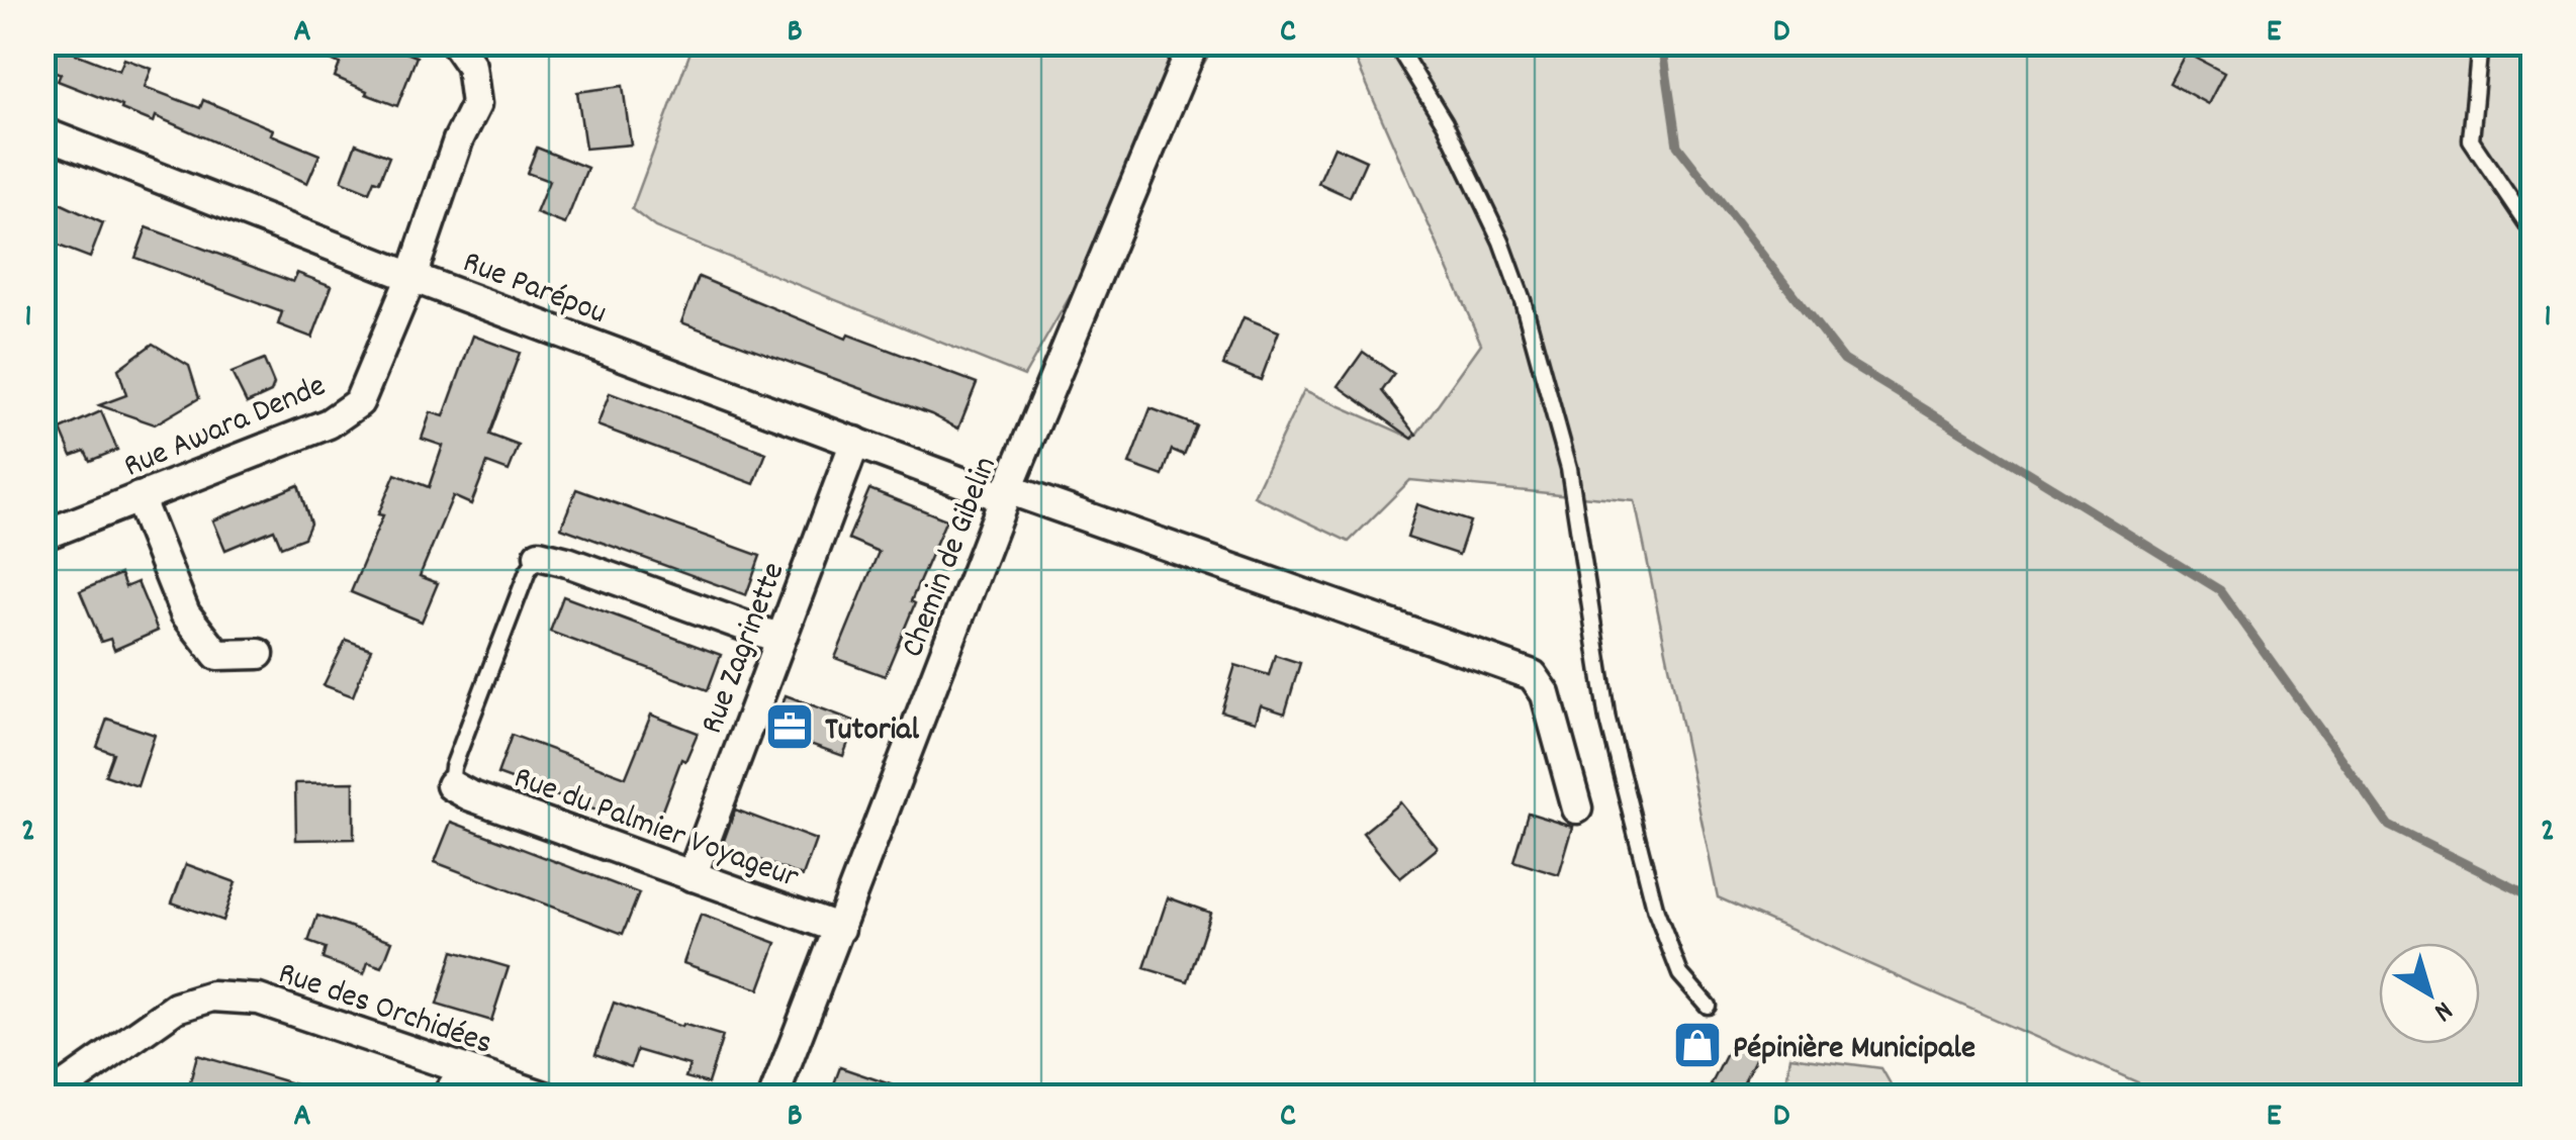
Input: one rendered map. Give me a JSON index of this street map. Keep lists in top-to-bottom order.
{
  "streets": {
    "street": [
      "Rue Parépou",
      "Rue Awara Dende",
      "Chemin de Gibelin",
      "Rue Zagrinette",
      "Rue du Palmier Voyageur",
      "Rue des Orchidées"
    ]
  },
  "crossings": [
    ["Rue Parépou", "Rue Awara Dende"],
    ["Rue Parépou", "Chemin de Gibelin"],
    ["Rue Parépou", "Rue Zagrinette"],
    ["Chemin de Gibelin", "Rue du Palmier Voyageur"],
    ["Rue Zagrinette", "Rue du Palmier Voyageur"]
  ],
  "places": {
    "office": ["Tutorial"],
    "shop": ["Pépinière Municipale"]
  },
  "north": "bottom right",
  "grid": {
    "columns": [
      "A",
      "B",
      "C",
      "D",
      "E"
    ],
    "rows": ["1", "2"]
  }
}
